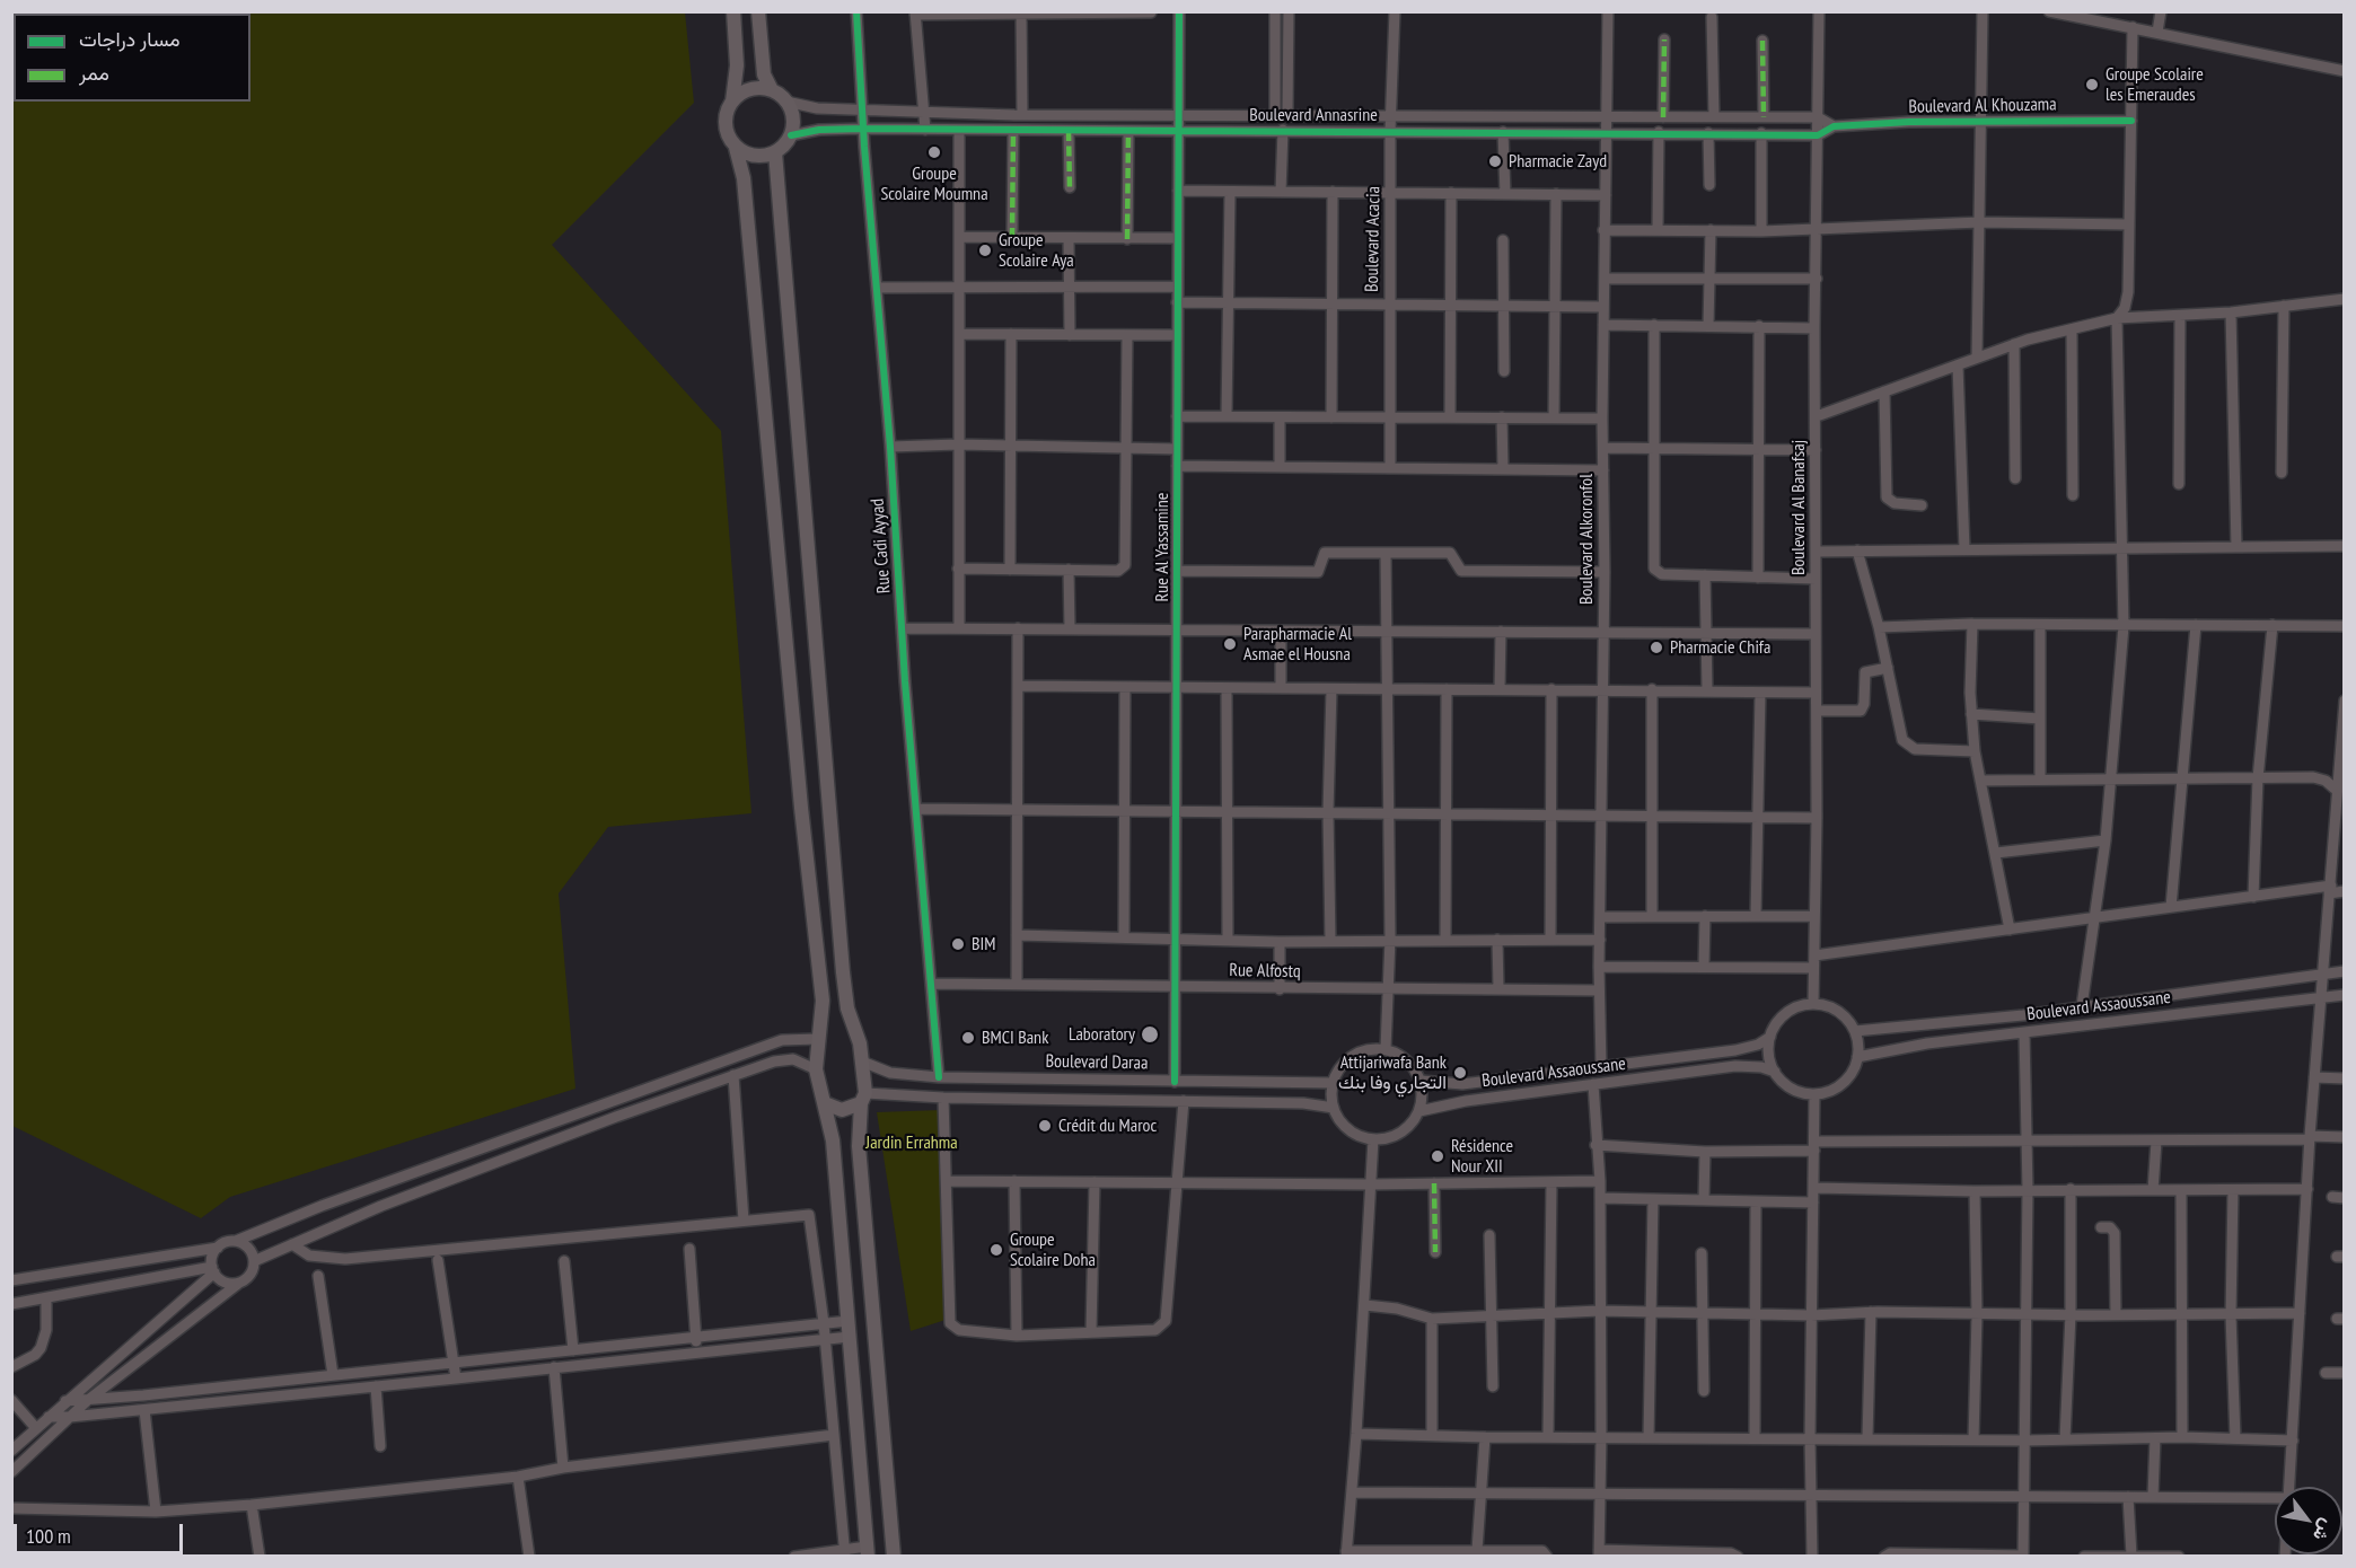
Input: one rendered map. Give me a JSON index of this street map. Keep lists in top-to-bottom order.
{
  "streets": {
    "street": [
      "Boulevard Al Khouzama",
      "Boulevard Annasrine",
      "Boulevard Acacia",
      "Boulevard Al Banafsaj",
      "Boulevard Alkoronfol",
      "Rue Cadi Ayyad",
      "Rue Al Yassamine",
      "Rue Alfostq",
      "Boulevard Assaoussane",
      "Boulevard Daraa"
    ]
  },
  "crossings": [
    ["Boulevard Al Khouzama", "Boulevard Annasrine"],
    ["Boulevard Annasrine", "Boulevard Acacia"],
    ["Boulevard Annasrine", "Boulevard Al Banafsaj"],
    ["Boulevard Annasrine", "Boulevard Alkoronfol"],
    ["Boulevard Annasrine", "Rue Cadi Ayyad"],
    ["Boulevard Annasrine", "Rue Al Yassamine"],
    ["Boulevard Al Banafsaj", "Boulevard Assaoussane"],
    ["Boulevard Alkoronfol", "Rue Alfostq"],
    ["Boulevard Alkoronfol", "Boulevard Assaoussane"],
    ["Rue Cadi Ayyad", "Rue Alfostq"],
    ["Rue Cadi Ayyad", "Boulevard Daraa"],
    ["Rue Al Yassamine", "Rue Alfostq"],
    ["Rue Al Yassamine", "Boulevard Daraa"],
    ["Boulevard Assaoussane", "Boulevard Daraa"]
  ],
  "parks": ["Jardin Errahma"],
  "places": [
    "Groupe Scolaire les Emeraudes",
    "Groupe Scolaire Moumna",
    "Pharmacie Zayd",
    "Groupe Scolaire Aya",
    "Parapharmacie Al Asmae el Housna",
    "Pharmacie Chifa",
    "BIM",
    "Laboratory",
    "BMCI Bank",
    "Attijariwafa Bank التجاري وفا بنك",
    "Crédit du Maroc",
    "Résidence Nour XII",
    "Groupe Scolaire Doha"
  ],
  "legend": ["مسار دراجات", "ممر"],
  "scale_bar": "100 m",
  "north": "bottom right"
}
